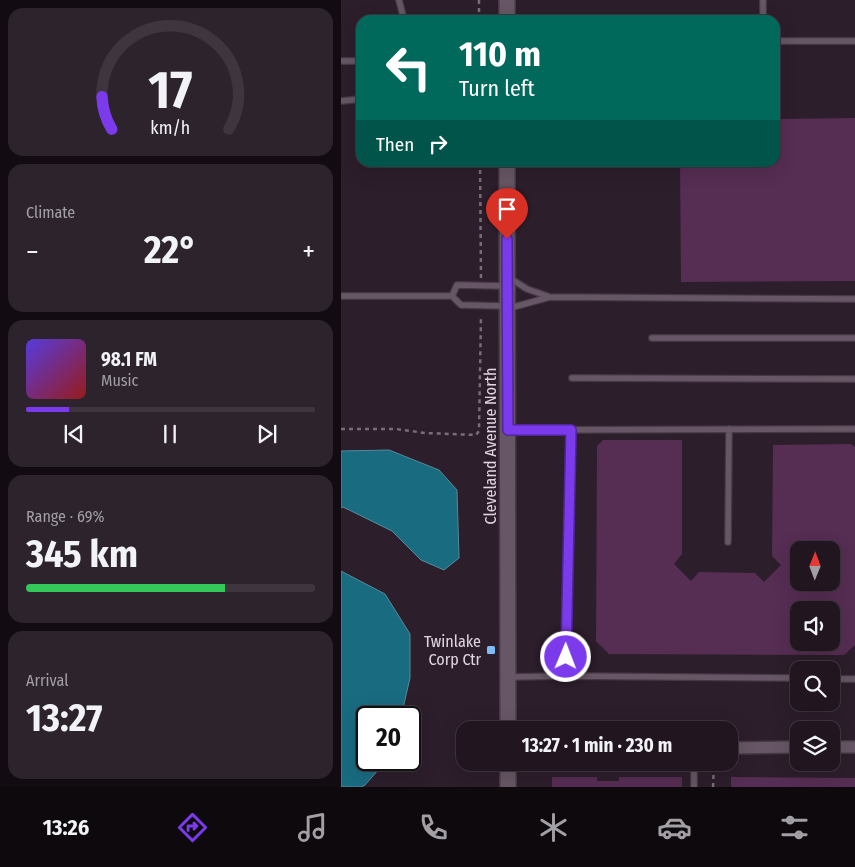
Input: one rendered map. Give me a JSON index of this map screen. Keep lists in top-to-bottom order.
{
  "streets": {
    "street": ["Cleveland Avenue North"]
  },
  "places": {
    "transit": ["Twinlake Corp Ctr"]
  },
  "north": "top",
  "page": {
    "turn": ["110 m", "Turn left"],
    "then": "Then",
    "tile": [
      "Climate",
      ["Range · 69%", "345 km"],
      ["Arrival", "13:27"]
    ],
    "heat": ["−", "22°", "+"],
    "song": ["98.1 FM", "Music"],
    "limit": "20",
    "trip": "13:27 · 1 min · 230 m",
    "tabs": "13:26",
    "gauge": ["17", "km/h"]
  }
}
